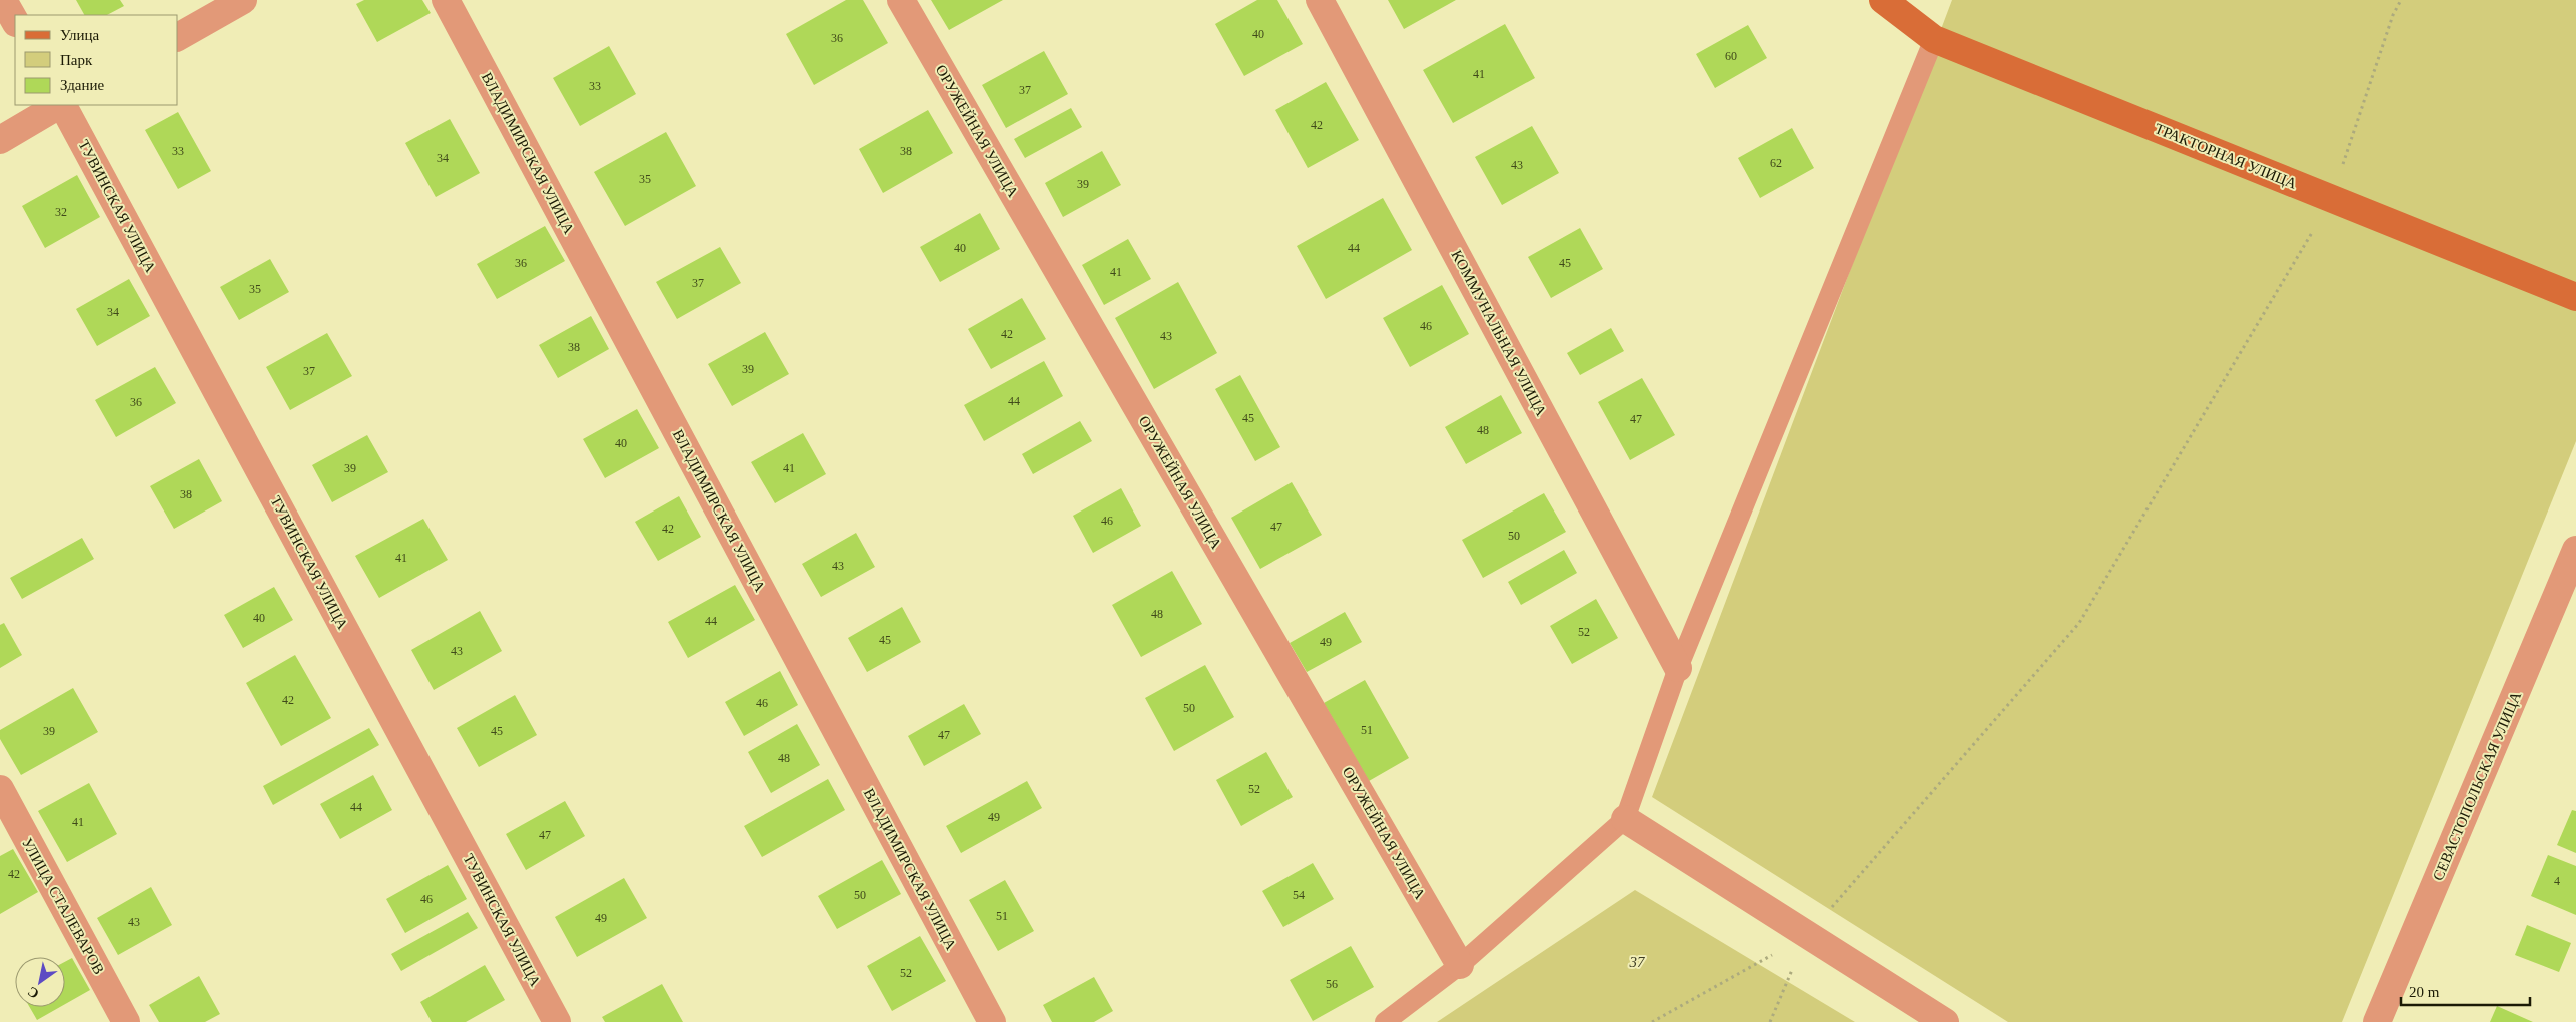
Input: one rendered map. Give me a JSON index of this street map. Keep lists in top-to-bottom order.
{
  "streets": {
    "street": [
      "ОРУЖЕЙНАЯ УЛИЦА",
      "ВЛАДИМИРСКАЯ УЛИЦА",
      "ТРАКТОРНАЯ УЛИЦА",
      "ТУВИНСКАЯ УЛИЦА",
      "КОММУНАЛЬНАЯ УЛИЦА",
      "СЕВАСТОПОЛЬСКАЯ УЛИЦА",
      "УЛИЦА СТАЛЕВАРОВ"
    ]
  },
  "parks": ["37"],
  "house_numbers": [
    "40",
    "36",
    "60",
    "41",
    "33",
    "37",
    "42",
    "33",
    "38",
    "34",
    "62",
    "43",
    "35",
    "39",
    "32",
    "40",
    "44",
    "36",
    "45",
    "41",
    "37",
    "35",
    "34",
    "46",
    "42",
    "43",
    "38",
    "39",
    "37",
    "44",
    "36",
    "45",
    "47",
    "48",
    "40",
    "39",
    "41",
    "38",
    "46",
    "47",
    "42",
    "50",
    "41",
    "43",
    "48",
    "40",
    "44",
    "52",
    "45",
    "49",
    "43",
    "42",
    "46",
    "50",
    "51",
    "39",
    "45",
    "47",
    "48",
    "52",
    "44",
    "49",
    "41",
    "47",
    "42",
    "4",
    "50",
    "54",
    "46",
    "51",
    "49",
    "43",
    "52",
    "56"
  ],
  "legend": ["Улица", "Парк", "Здание"],
  "scale_bar": "20 m",
  "north": "bottom left"
}
